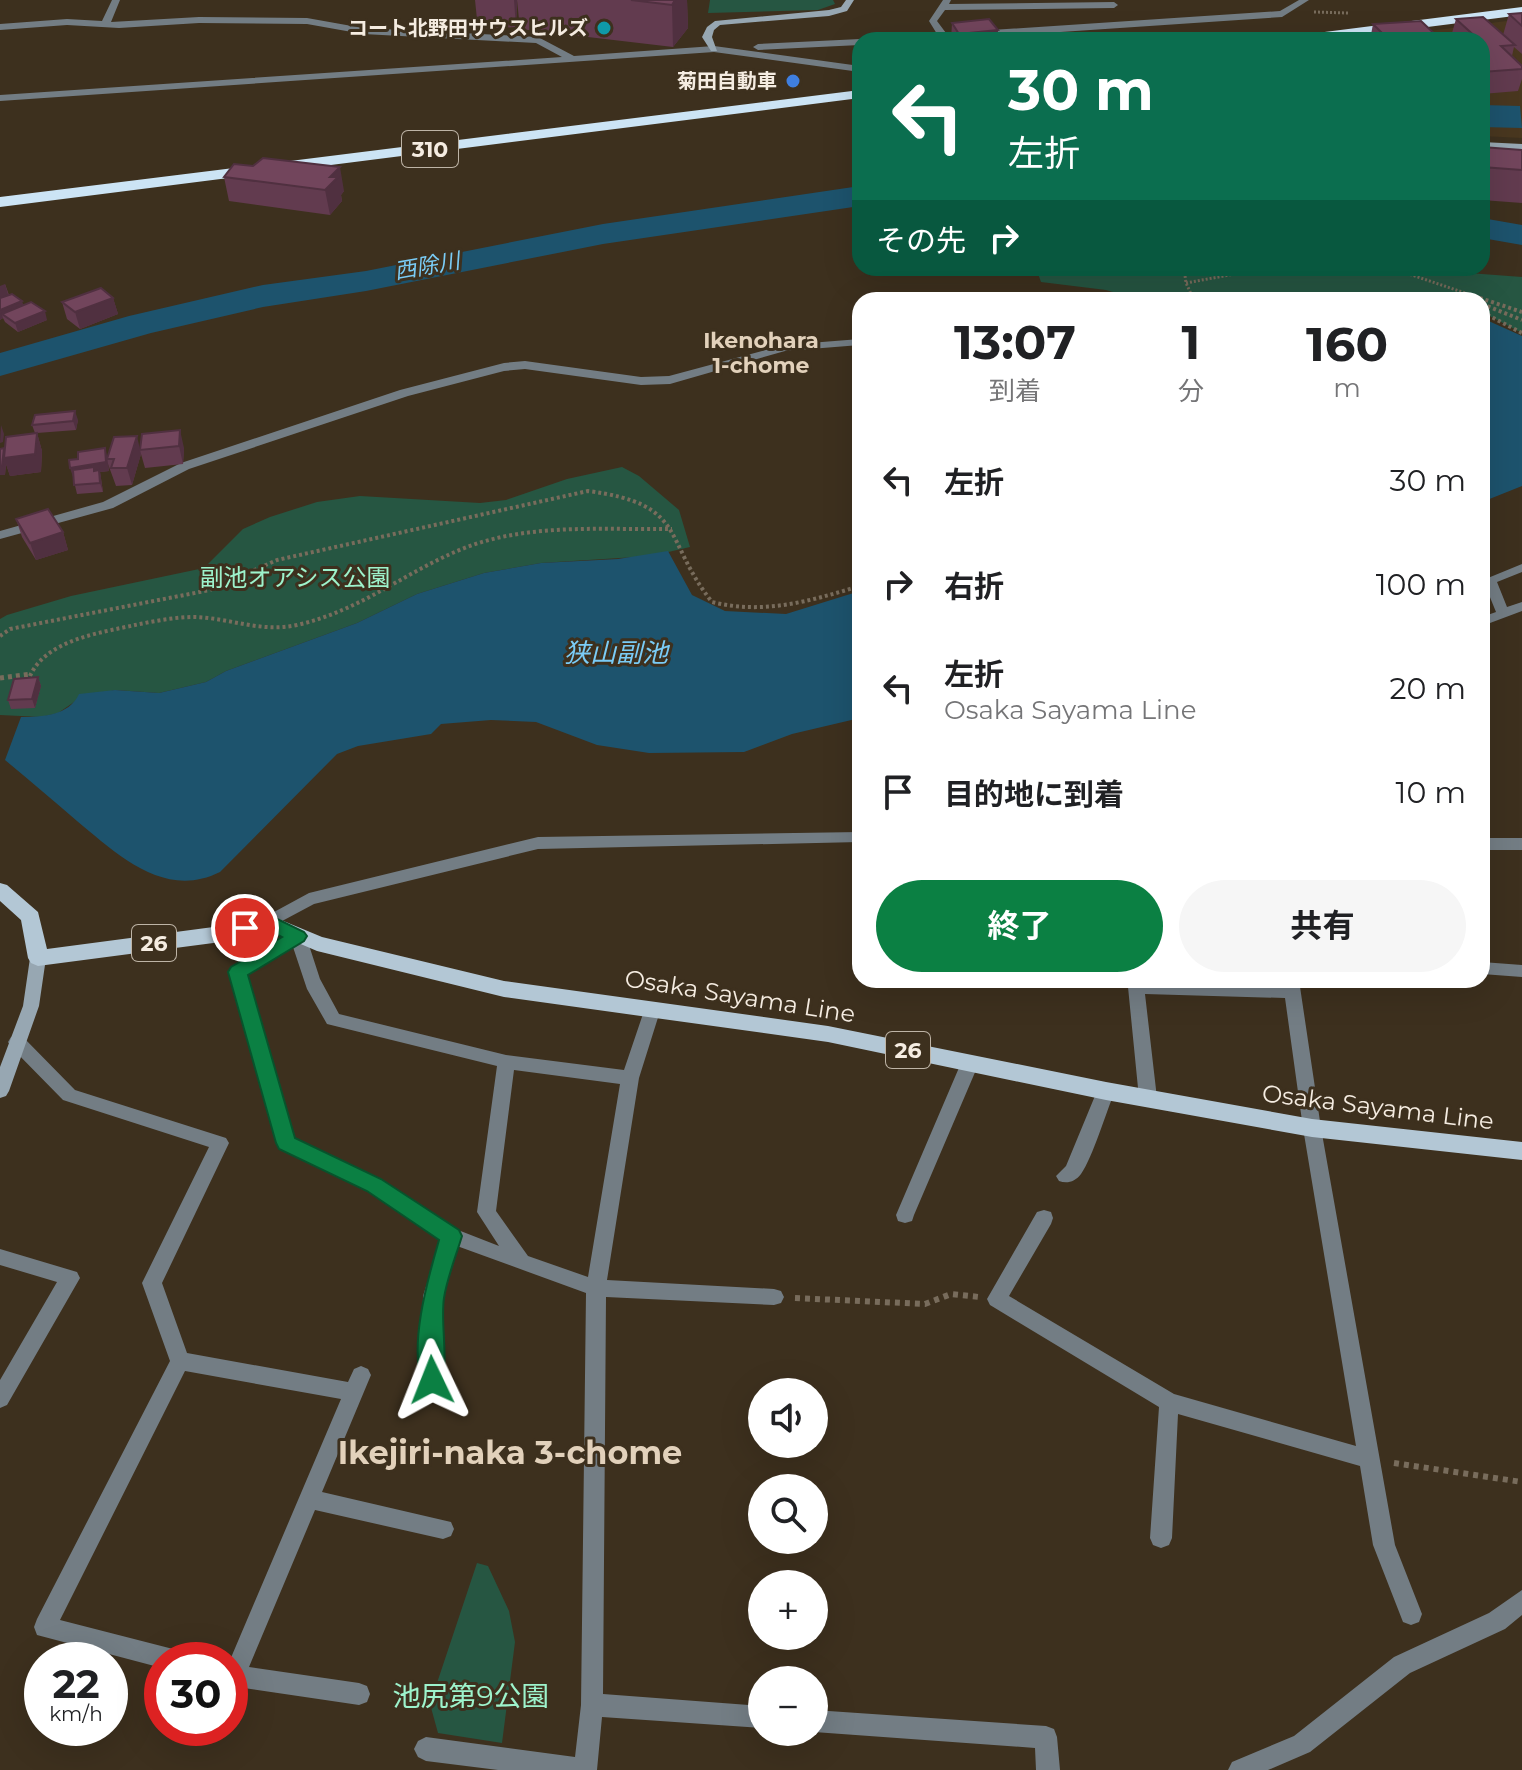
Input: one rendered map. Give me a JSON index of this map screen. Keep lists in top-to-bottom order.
{
  "streets": {
    "highway": ["310"],
    "main road": ["26", "Osaka Sayama Line"]
  },
  "crossings": [
    ["26", "Osaka Sayama Line"]
  ],
  "districts": ["Ikenohara 1-chome", "Ikejiri-naka 3-chome"],
  "water": ["西除川", "狭山副池"],
  "parks": ["副池オアシス公園", "池尻第9公園"],
  "places": ["コート北野田サウスヒルズ", "菊田自動車"],
  "page": {
    "turn": ["30 m", "左折"],
    "then": "その先",
    "eta": [
      "13:07",
      "到着",
      "1",
      "分",
      "160",
      "m"
    ],
    "list": [
      {
        "name": "左折",
        "value": "30 m"
      },
      {
        "name": "右折",
        "value": "100 m"
      },
      {
        "name": "左折",
        "note": "Osaka Sayama Line",
        "value": "20 m"
      },
      {
        "name": "目的地に到着",
        "value": "10 m"
      }
    ],
    "buttons": ["終了", "共有"],
    "map_buttons": ["+", "−"],
    "speed": "22 km/h",
    "limit": "30"
  }
}
